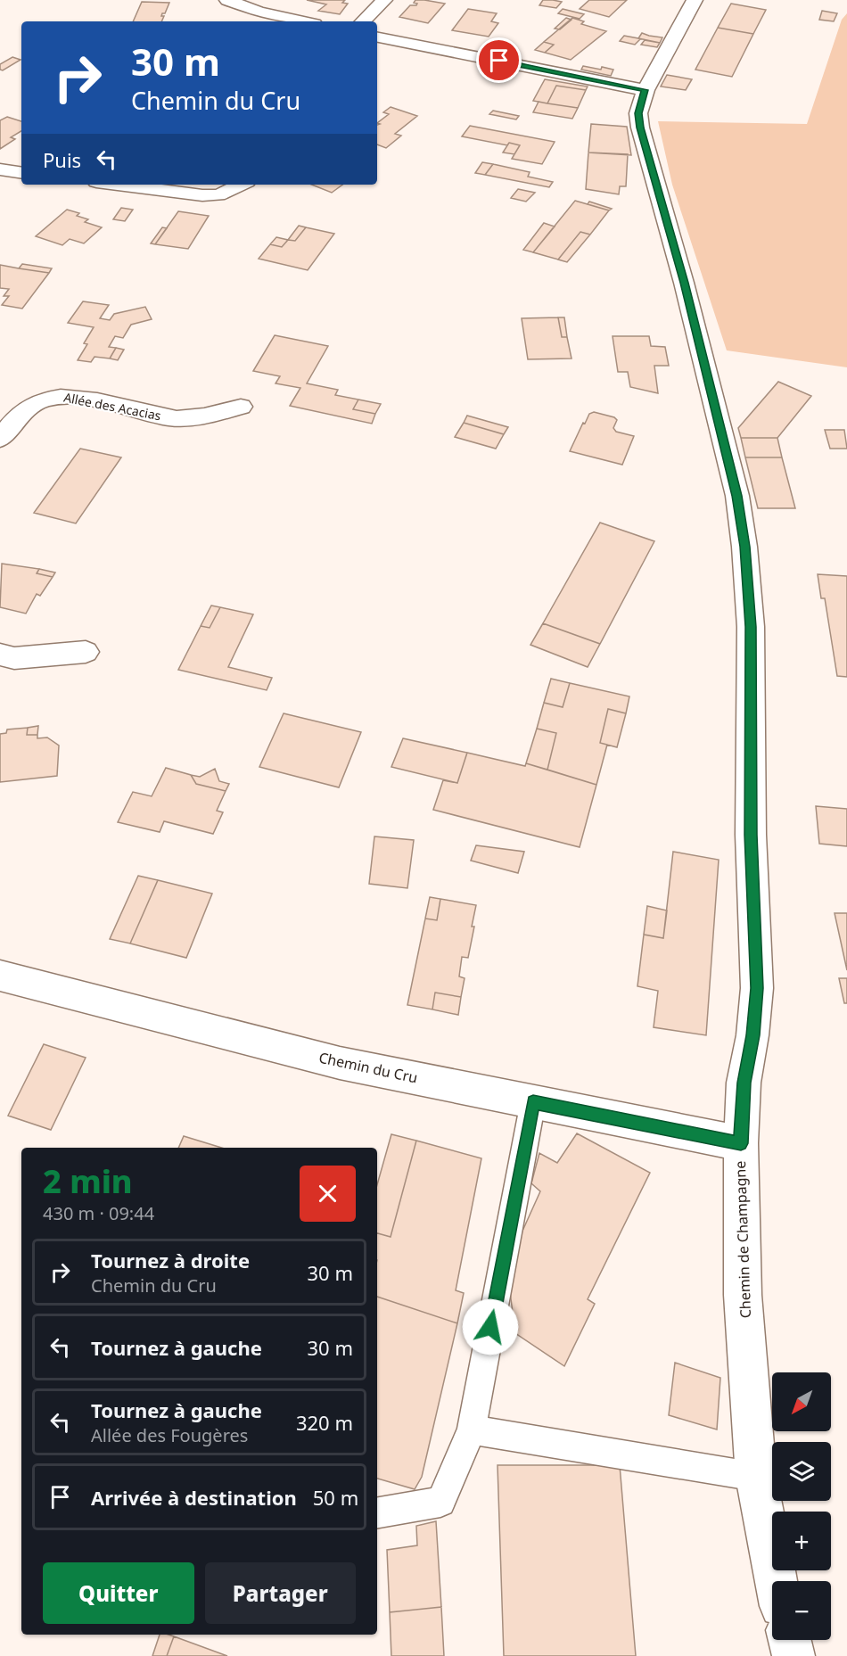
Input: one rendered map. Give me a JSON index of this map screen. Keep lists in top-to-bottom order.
{
  "streets": {
    "street": ["Allée des Acacias", "Chemin du Cru", "Chemin de Champagne"]
  },
  "crossings": [
    ["Chemin du Cru", "Chemin de Champagne"]
  ],
  "north": "bottom left",
  "page": {
    "turn": ["30 m", "Chemin du Cru"],
    "then": "Puis",
    "heading": ["2 min", "430 m · 09:44"],
    "list": [
      {
        "name": "Tournez à droite",
        "note": "Chemin du Cru",
        "value": "30 m"
      },
      {
        "name": "Tournez à gauche",
        "value": "30 m"
      },
      {
        "name": "Tournez à gauche",
        "note": "Allée des Fougères",
        "value": "320 m"
      },
      {
        "name": "Arrivée à destination",
        "value": "50 m"
      }
    ],
    "map_buttons": ["+", "−"],
    "buttons": ["Quitter", "Partager"]
  }
}
